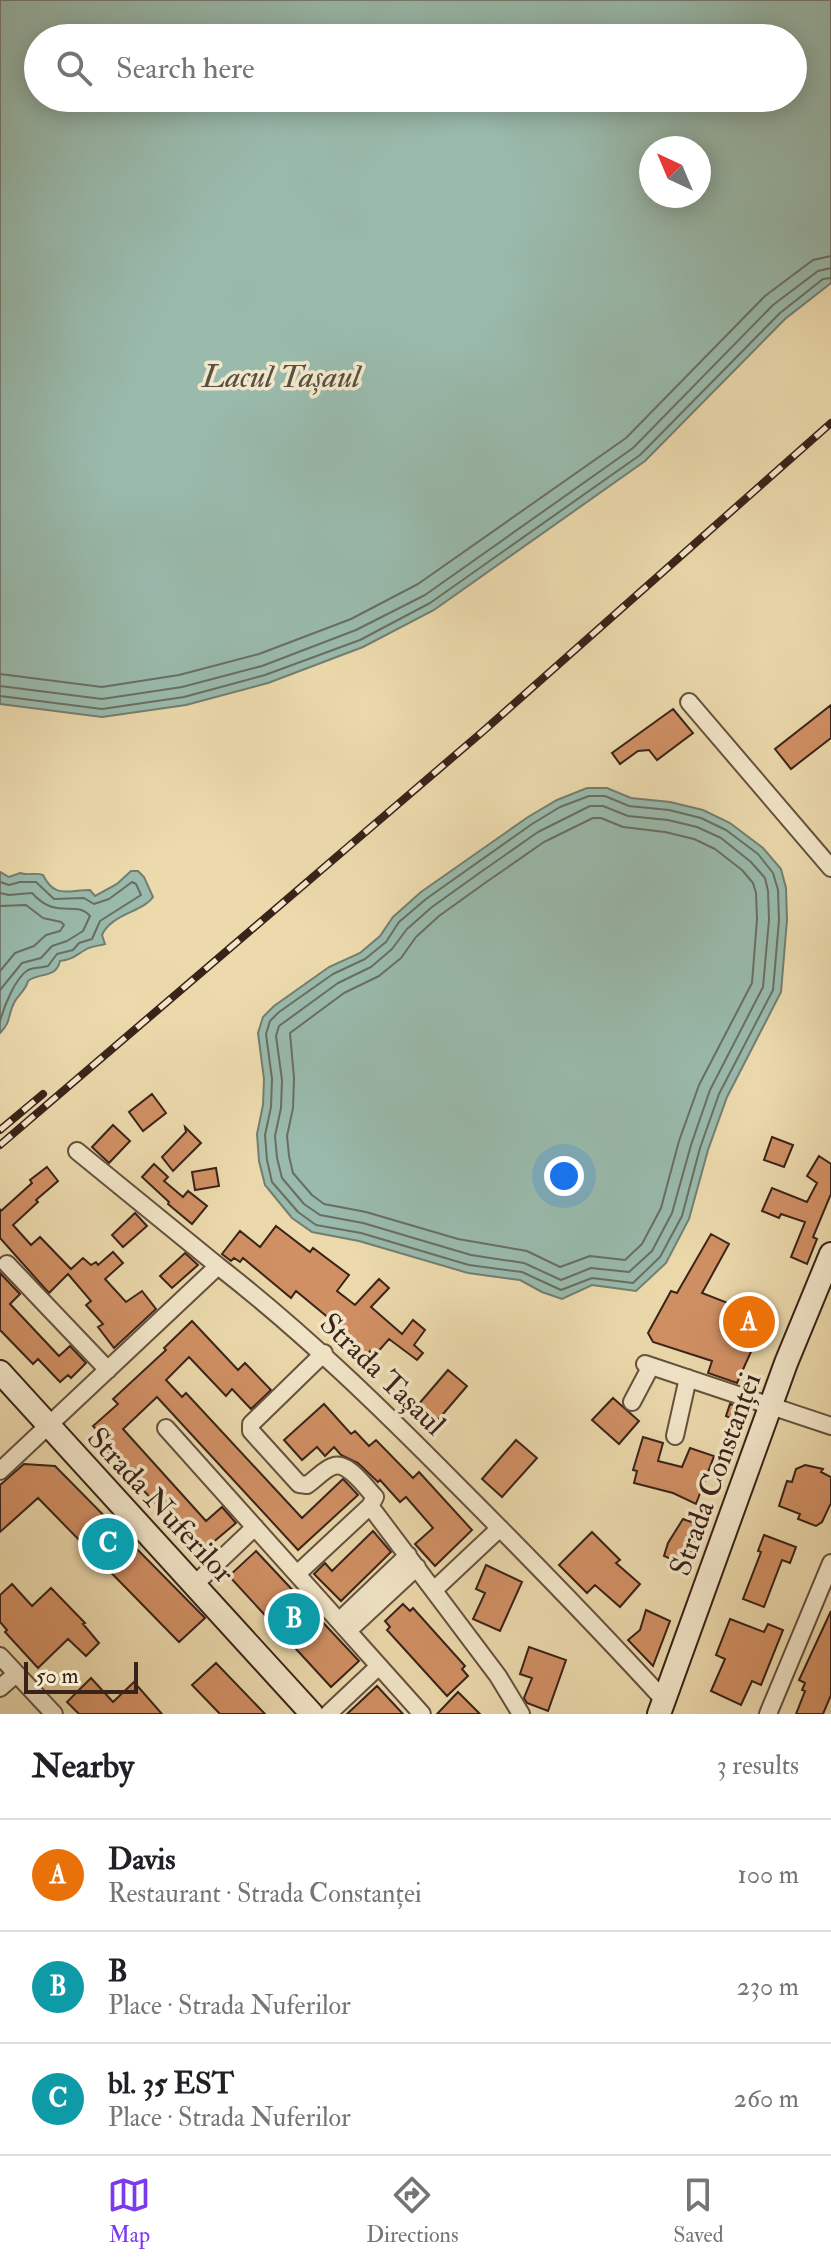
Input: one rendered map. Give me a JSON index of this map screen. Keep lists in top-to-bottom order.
{
  "streets": {
    "street": ["Strada Tașaul", "Strada Constanței", "Strada Nuferilor"]
  },
  "crossings": [
    ["Strada Tașaul", "Strada Constanței"]
  ],
  "water": ["Lacul Tașaul"],
  "scale_bar": "50 m",
  "north": "top left",
  "page": {
    "search": "Search here",
    "pins": ["A", "C", "B"],
    "scale": "50 m",
    "heading": ["Nearby", "3 results"],
    "list": [
      {
        "mark": "A",
        "name": "Davis",
        "note": "Restaurant · Strada Constanței",
        "value": "100 m"
      },
      {
        "mark": "B",
        "name": "B",
        "note": "Place · Strada Nuferilor",
        "value": "230 m"
      },
      {
        "mark": "C",
        "name": "bl. 35 EST",
        "note": "Place · Strada Nuferilor",
        "value": "260 m"
      }
    ],
    "nav": ["Map", "Directions", "Saved"]
  }
}
